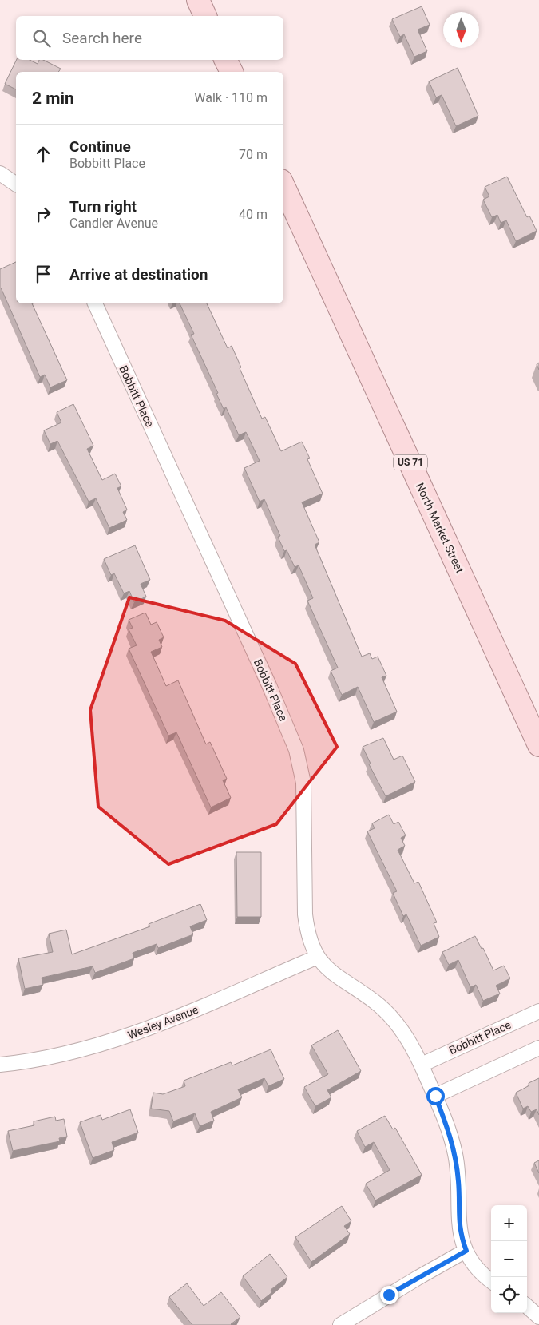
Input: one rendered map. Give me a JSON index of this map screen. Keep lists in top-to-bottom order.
{
  "streets": {
    "main road": ["US 71", "North Market Street"],
    "street": ["Bobbitt Place", "Wesley Avenue"]
  },
  "crossings": [
    ["Bobbitt Place", "Wesley Avenue"]
  ],
  "north": "bottom",
  "page": {
    "search": "Search here",
    "heading": ["2 min", "Walk · 110 m"],
    "list": [
      ["Continue", "Bobbitt Place", "70 m"],
      ["Turn right", "Candler Avenue", "40 m"],
      "Arrive at destination"
    ],
    "map_buttons": ["+", "−"]
  }
}
